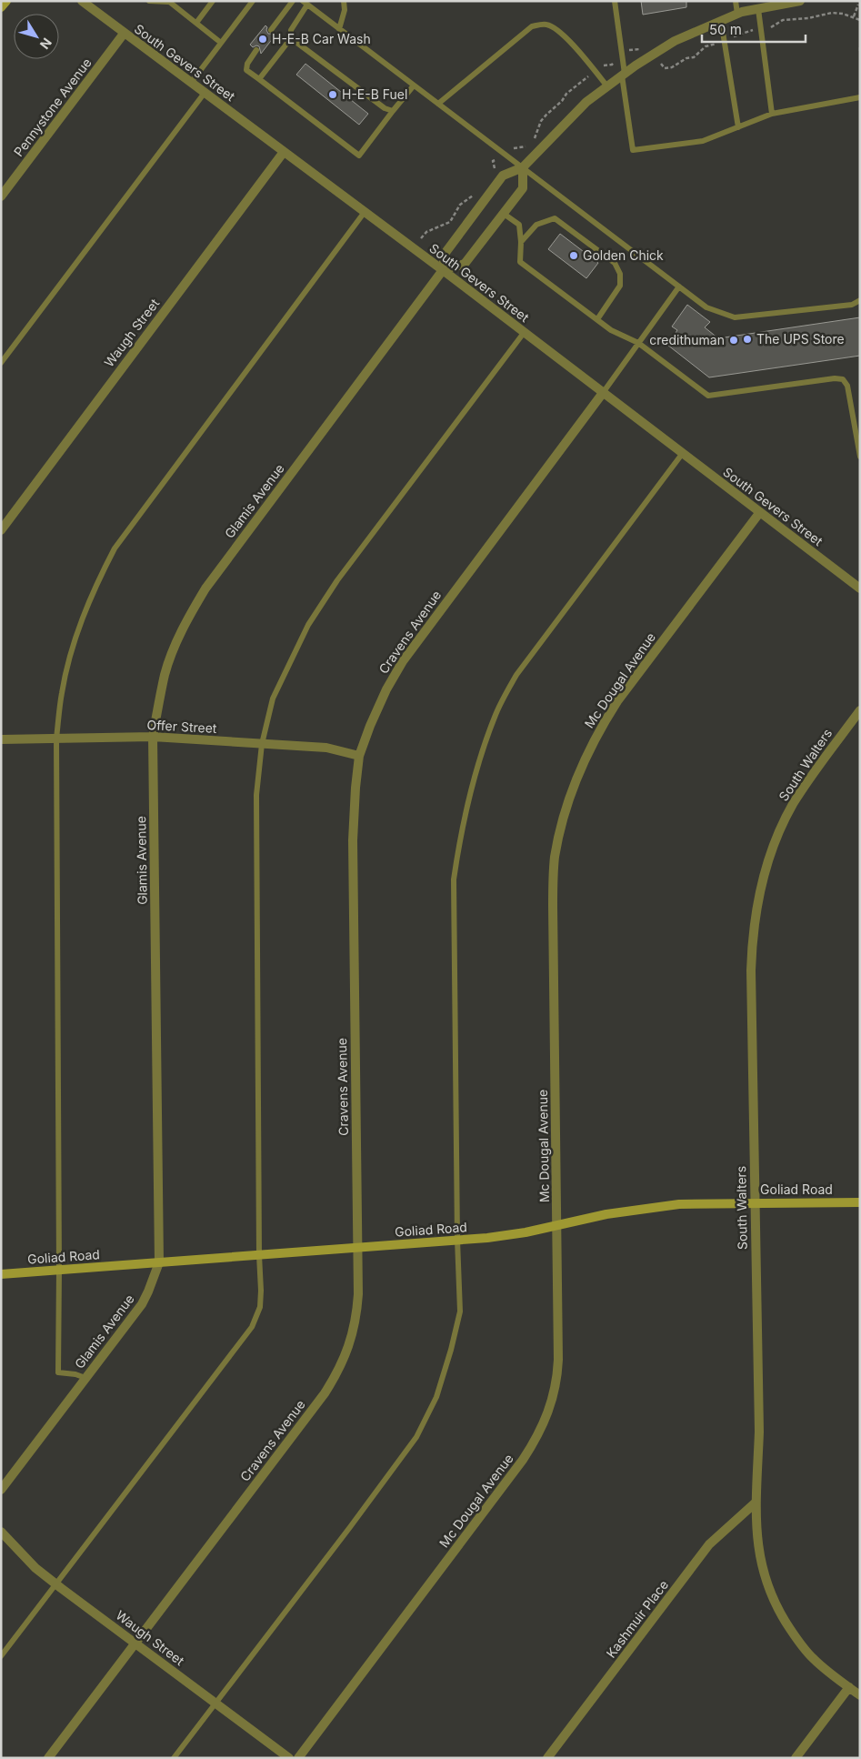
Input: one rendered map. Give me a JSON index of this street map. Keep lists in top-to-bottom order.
{
  "streets": {
    "main road": ["Goliad Road"],
    "street": [
      "South Gevers Street",
      "Pennystone Avenue",
      "Waugh Street",
      "Glamis Avenue",
      "Cravens Avenue",
      "Mc Dougal Avenue",
      "Offer Street",
      "South Walters",
      "Kashmuir Place"
    ]
  },
  "crossings": [
    ["South Gevers Street", "Pennystone Avenue"],
    ["South Gevers Street", "Waugh Street"],
    ["South Gevers Street", "Glamis Avenue"],
    ["South Gevers Street", "Cravens Avenue"],
    ["South Gevers Street", "Mc Dougal Avenue"],
    ["Waugh Street", "Cravens Avenue"],
    ["Glamis Avenue", "Offer Street"],
    ["Glamis Avenue", "Goliad Road"],
    ["Cravens Avenue", "Offer Street"],
    ["Cravens Avenue", "Goliad Road"],
    ["Mc Dougal Avenue", "Goliad Road"],
    ["South Walters", "Goliad Road"],
    ["South Walters", "Kashmuir Place"]
  ],
  "places": [
    "H-E-B Car Wash",
    "H-E-B Fuel",
    "Golden Chick",
    "The UPS Store",
    "credithuman"
  ],
  "scale_bar": "50 m",
  "north": "bottom right"
}
